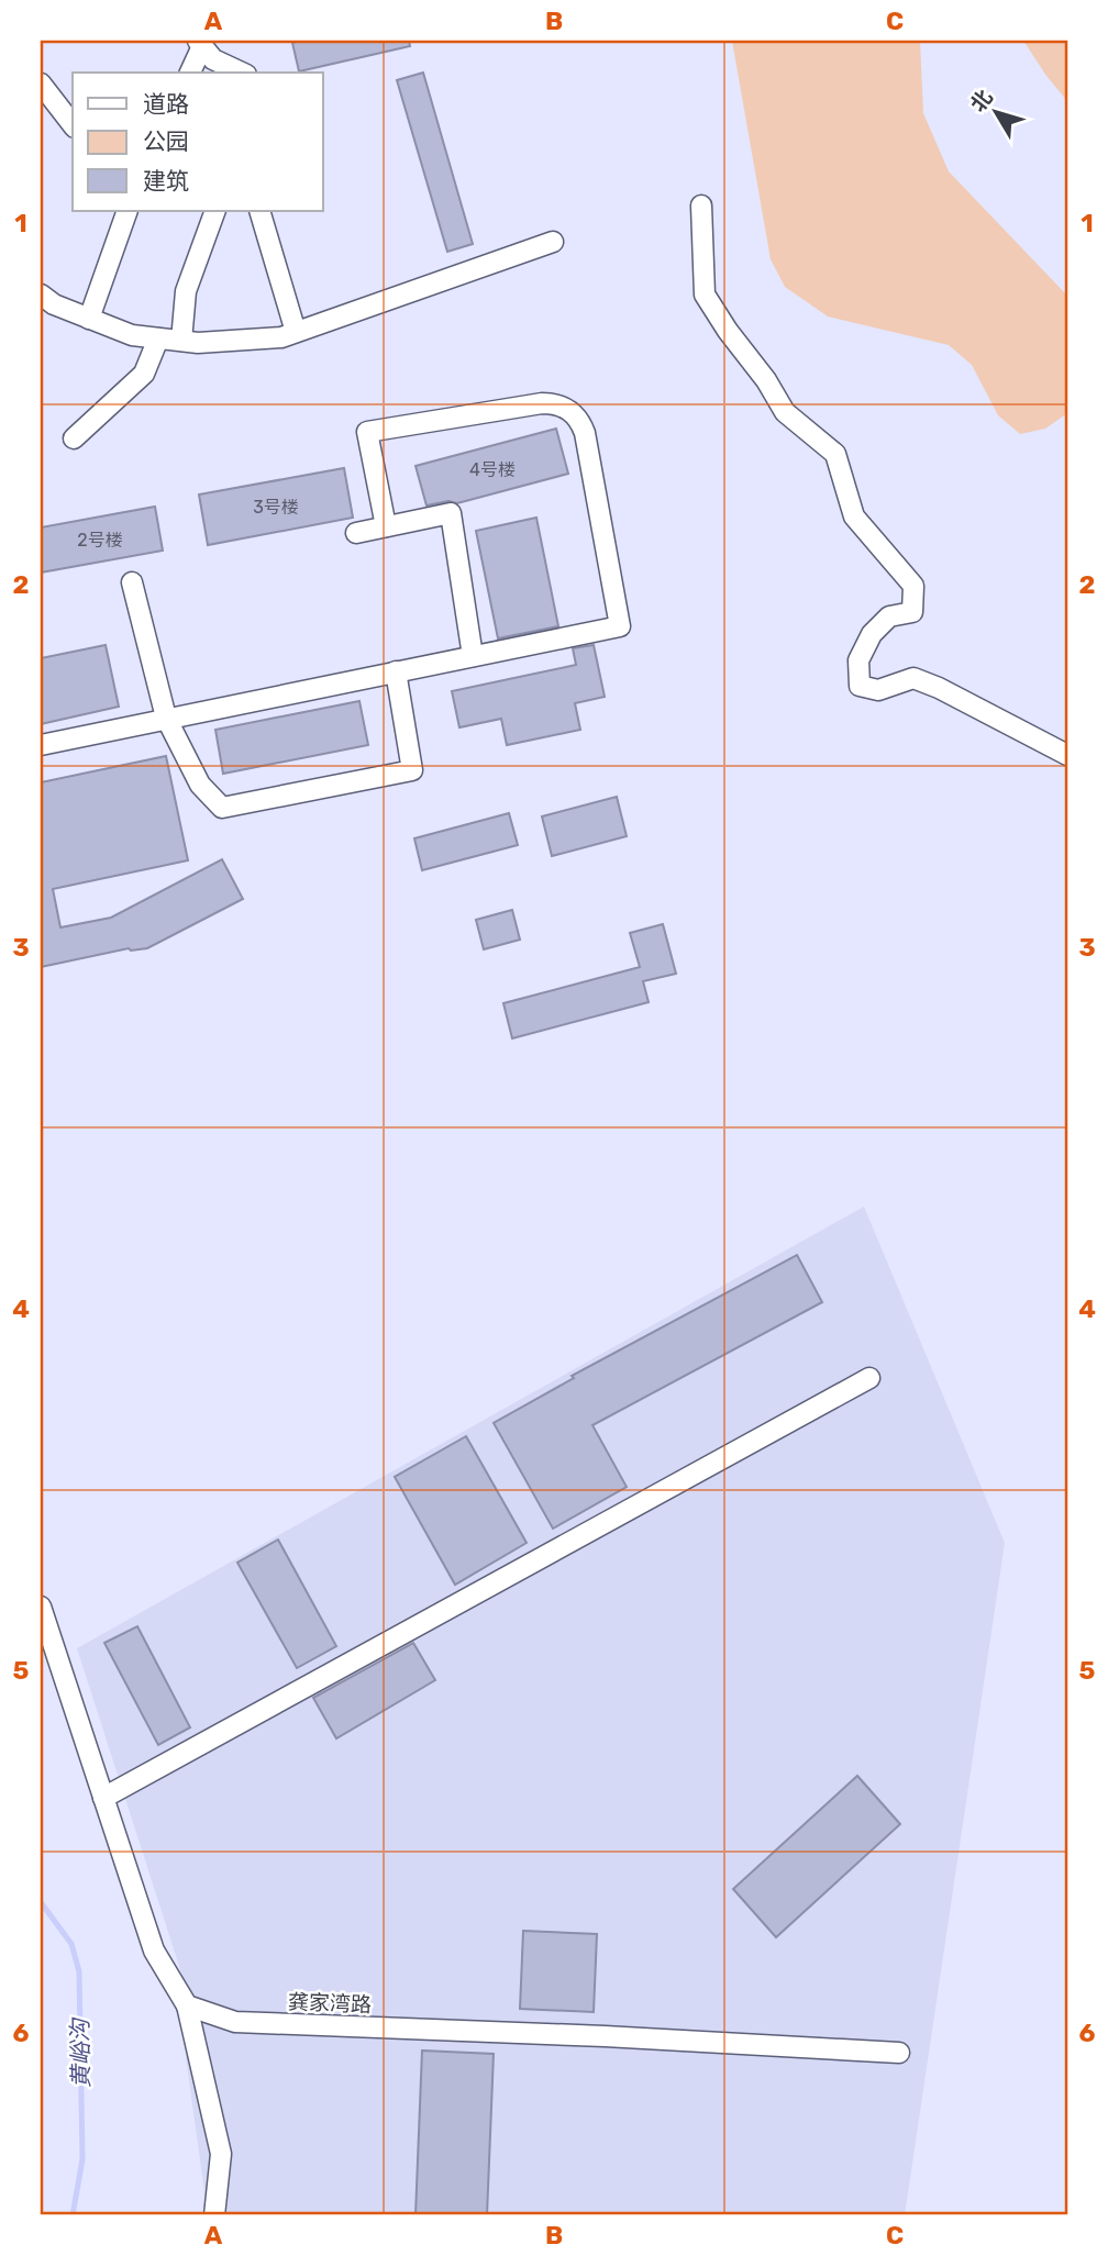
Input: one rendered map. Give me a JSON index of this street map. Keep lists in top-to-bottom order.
{
  "streets": {
    "street": ["龚家湾路"]
  },
  "water": ["黄峪沟"],
  "house_numbers": ["4号楼", "3号楼", "2号楼"],
  "legend": ["道路", "公园", "建筑"],
  "north": "top left",
  "grid": {
    "columns": ["A", "B", "C"],
    "rows": [
      "1",
      "2",
      "3",
      "4",
      "5",
      "6"
    ]
  }
}
